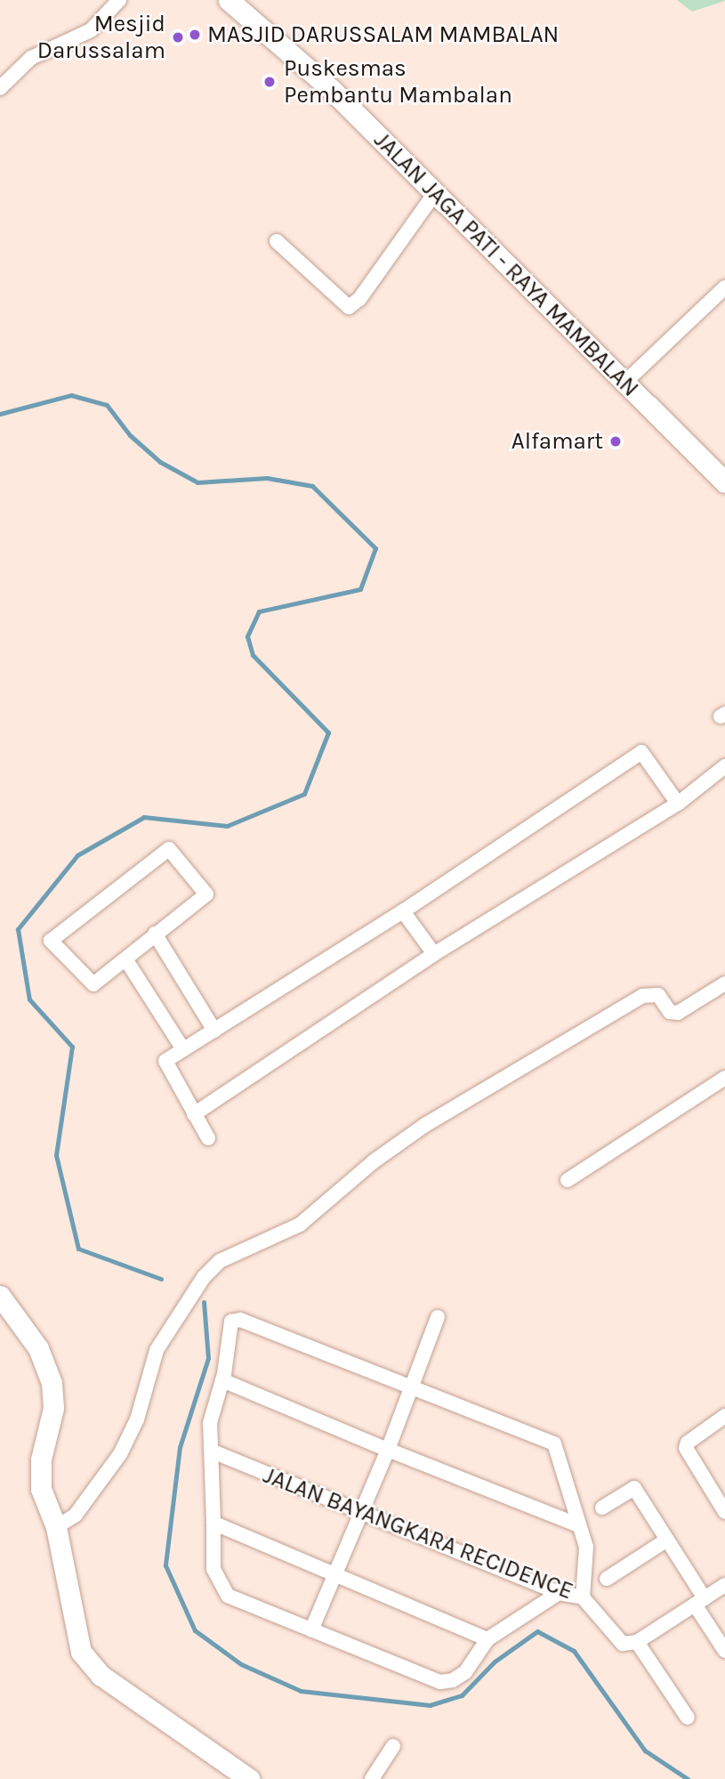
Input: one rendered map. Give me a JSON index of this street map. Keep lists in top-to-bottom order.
{
  "streets": {
    "street": ["JALAN JAGA PATI - RAYA MAMBALAN", "JALAN BAYANGKARA RECIDENCE"]
  },
  "places": [
    "MASJID DARUSSALAM MAMBALAN",
    "Mesjid Darussalam",
    "Puskesmas Pembantu Mambalan",
    "Alfamart"
  ]
}
